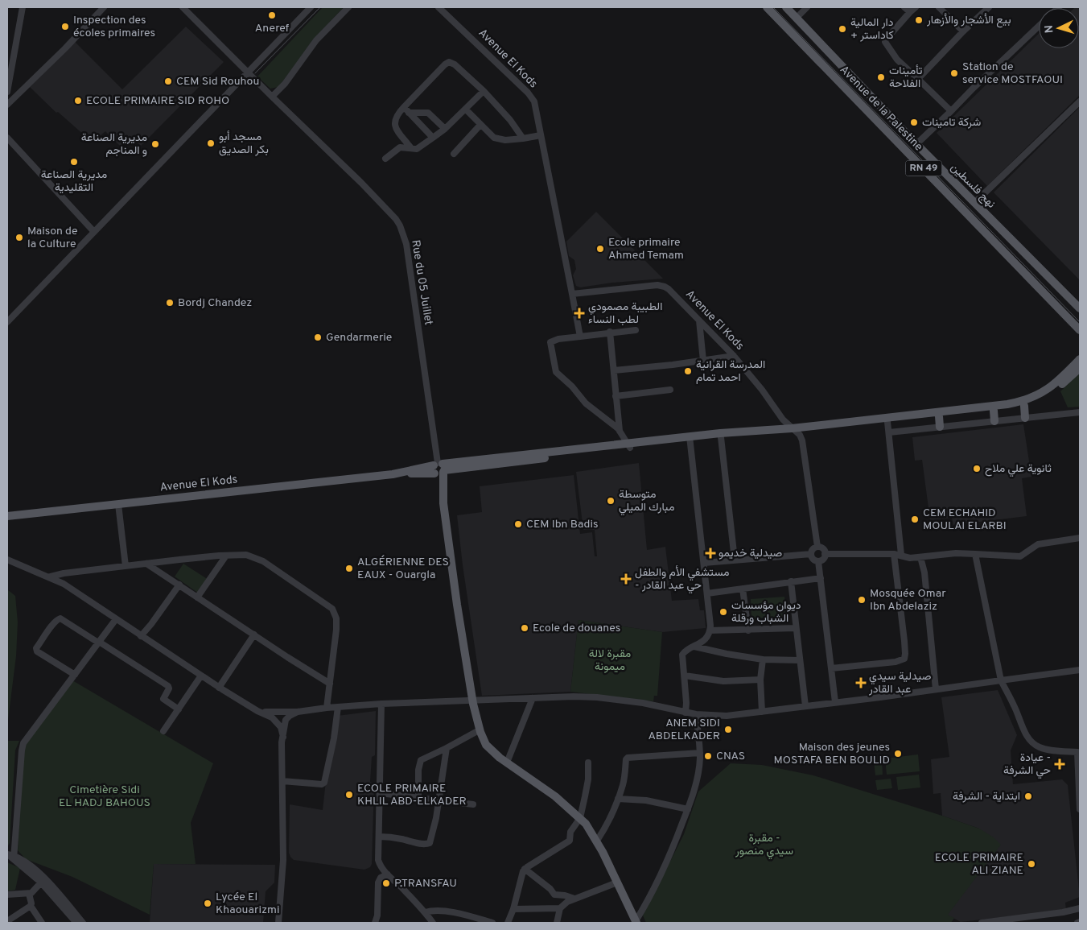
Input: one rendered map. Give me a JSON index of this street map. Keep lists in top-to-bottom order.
{
  "streets": {
    "main road": [
      "Avenue El Kods",
      "Avenue de la Palestine",
      "RN 49",
      "نهج فلسطين"
    ],
    "street": ["Rue du 05 Juillet"]
  },
  "crossings": [
    ["Avenue El Kods", "Rue du 05 Juillet"]
  ],
  "parks": ["مقبرة لالة ميمونة", "Cimetière Sidi EL HADJ BAHOUS", "مقبرة - سيدي منصور"],
  "places": {
    "other": [
      "Aneref",
      "بيع الأشجار والأزهار",
      "Inspection des écoles primaires",
      "دار المالية + كاداستر",
      "Station de service MOSTFAOUI",
      "تأمينات الفلاحة",
      "CEM Sid Rouhou",
      "ECOLE PRIMAIRE SID ROHO",
      "شركة تامينات",
      "مسجد أبو بكر الصديق",
      "مديرية الصناعة و المناجم",
      "مديرية الصناعة التقليدية",
      "Maison de la Culture",
      "Ecole primaire Ahmed Temam",
      "Bordj Chandez",
      "Gendarmerie",
      "المدرسة القرانية احمد تمام",
      "ثانوية علي ملاح",
      "متوسطة مبارك الميلي",
      "CEM ECHAHID MOULAI ELARBI",
      "CEM Ibn Badis",
      "ALGÉRIENNE DES EAUX - Ouargla",
      "Mosquée Omar Ibn Abdelaziz",
      "ديوان مؤسسات الشباب ورقلة",
      "Ecole de douanes",
      "ANEM SIDI ABDELKADER",
      "Maison des jeunes MOSTAFA BEN BOULID",
      "CNAS",
      "ECOLE PRIMAIRE KHLIL ABD-ELKADER",
      "ابتداية - الشرفة",
      "ECOLE PRIMAIRE ALI ZIANE",
      "P.TRANSFAU",
      "Lycée El Khaouarizmi"
    ],
    "health": [
      "الطبيبة مصمودي لطب النساء",
      "صيدلية خديمو",
      "مستشفي الأم والطفل - حي عبد القادر",
      "صيدلية سيدي عبد القادر",
      "عيادة - حي الشرفة"
    ]
  },
  "north": "left"
}
